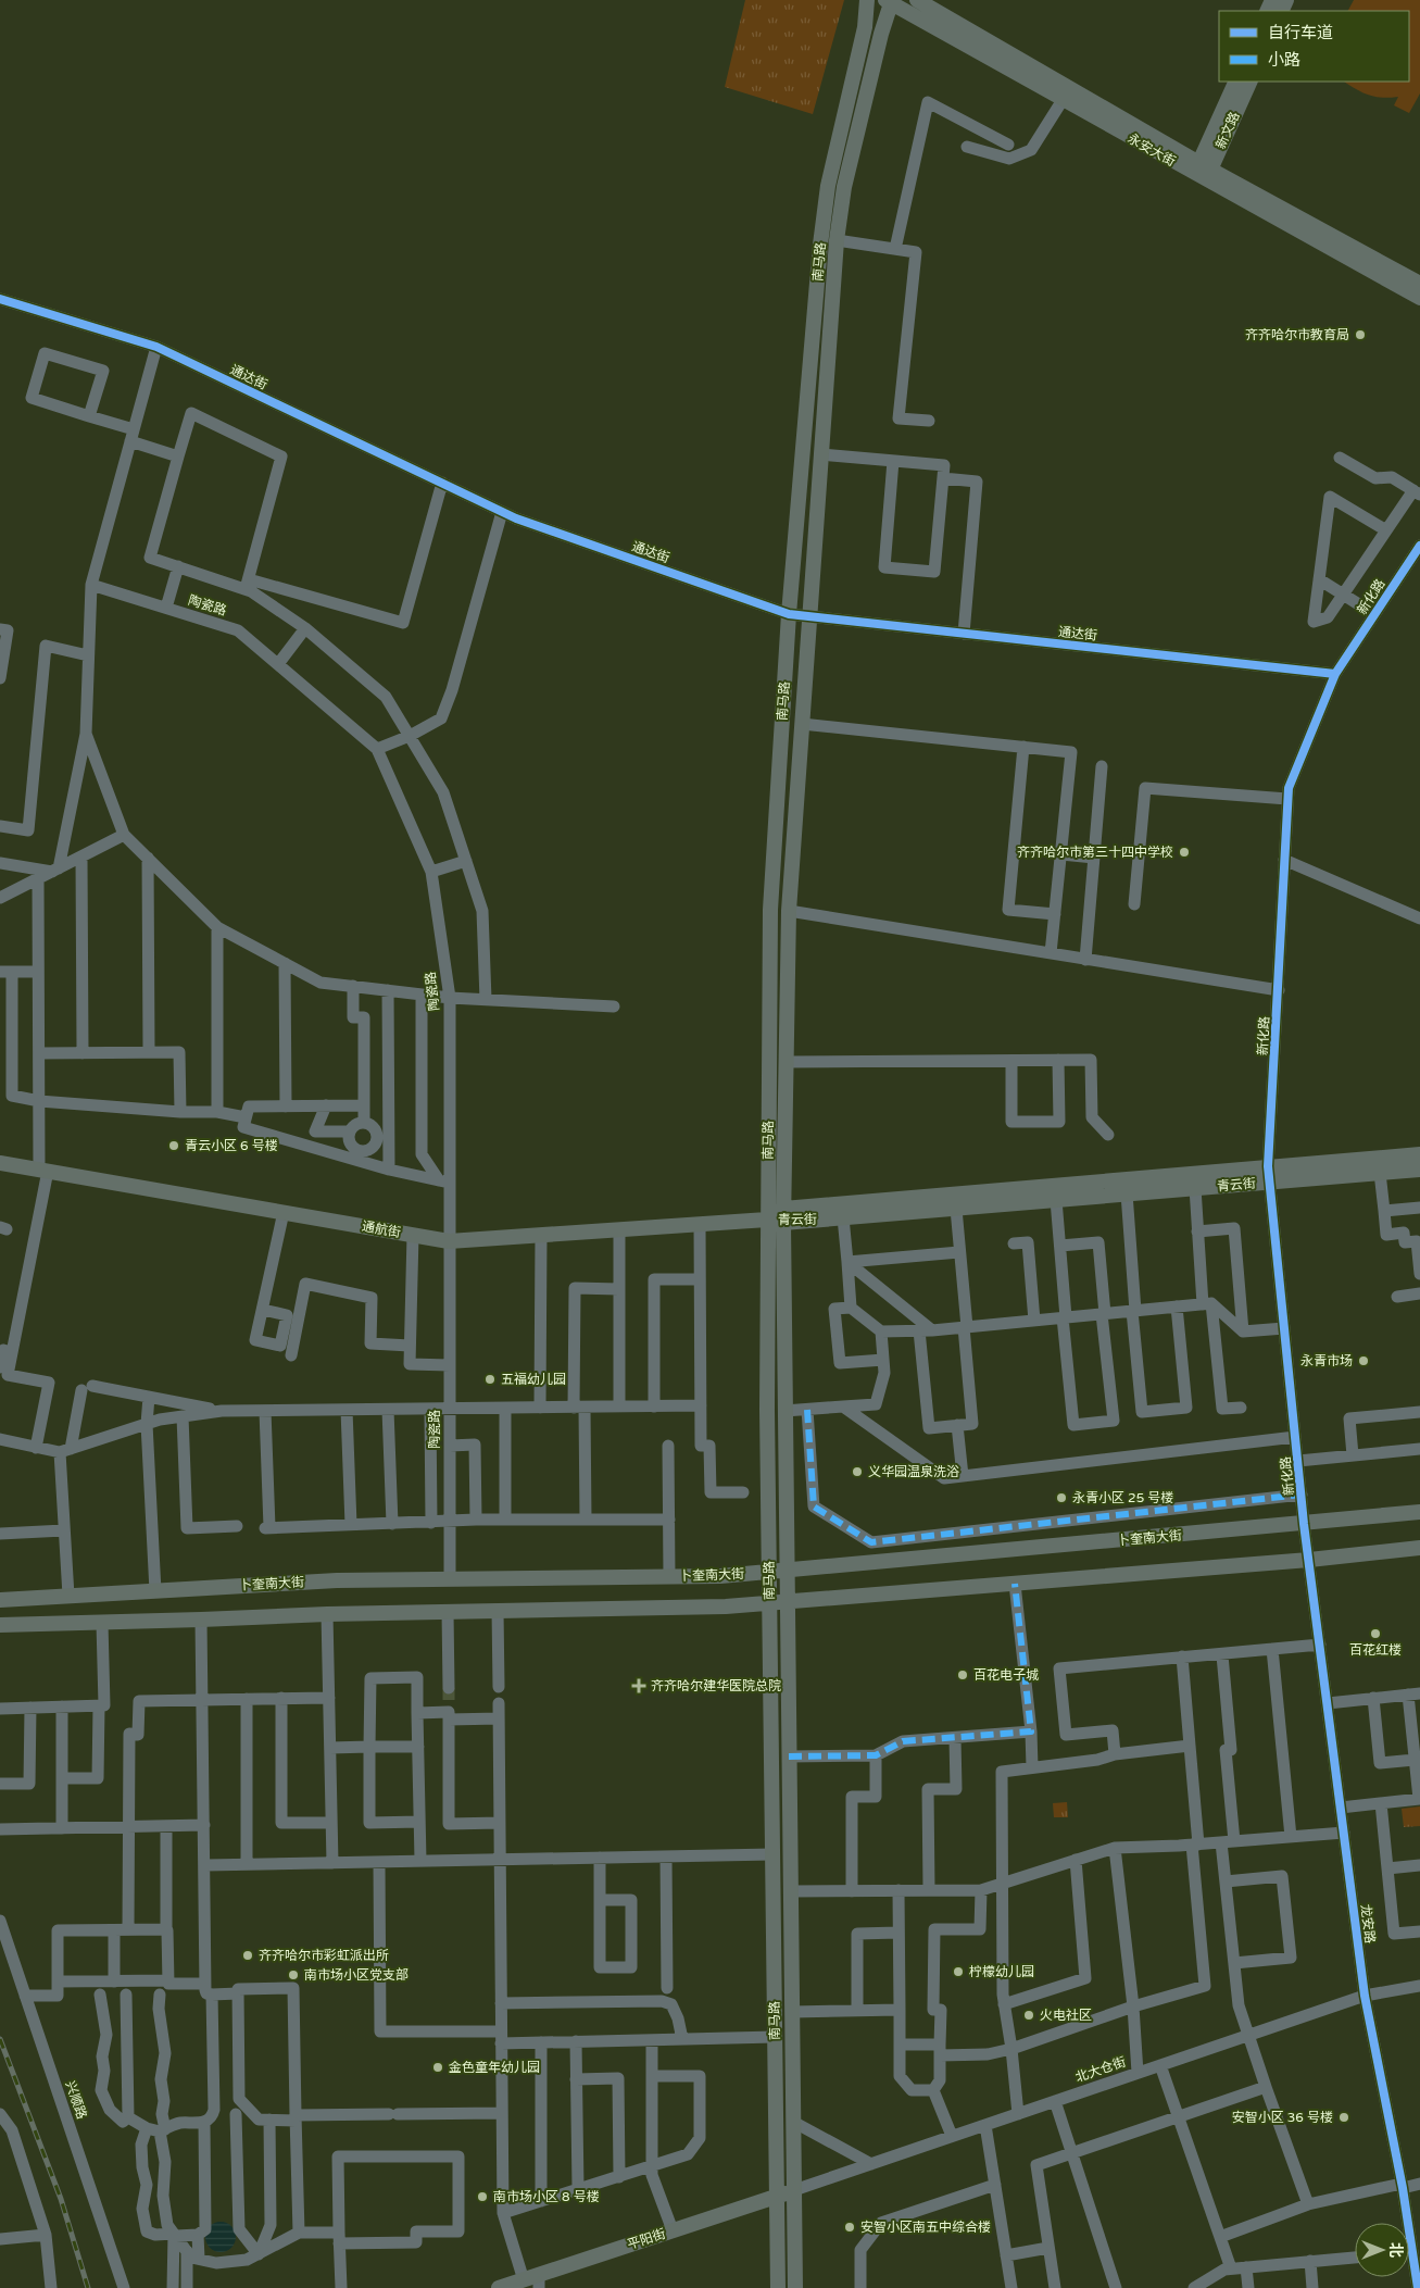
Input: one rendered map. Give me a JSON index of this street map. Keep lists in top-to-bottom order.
{
  "streets": {
    "main road": [
      "新文路",
      "永安大街",
      "南马路",
      "青云街",
      "通航街",
      "卜奎南大街",
      "平阳街"
    ],
    "street": [
      "通达街",
      "新化路",
      "陶瓷路",
      "龙安路",
      "北大仓街",
      "兴顺路"
    ]
  },
  "crossings": [
    ["新文路", "永安大街"],
    ["永安大街", "南马路"],
    ["南马路", "通达街"],
    ["南马路", "青云街"],
    ["南马路", "通航街"],
    ["南马路", "卜奎南大街"],
    ["南马路", "北大仓街"],
    ["南马路", "平阳街"],
    ["通达街", "新化路"],
    ["新化路", "青云街"],
    ["新化路", "卜奎南大街"],
    ["新化路", "龙安路"],
    ["陶瓷路", "通航街"],
    ["陶瓷路", "卜奎南大街"],
    ["青云街", "通航街"],
    ["龙安路", "北大仓街"],
    ["北大仓街", "平阳街"]
  ],
  "places": {
    "other": [
      "齐齐哈尔市教育局",
      "齐齐哈尔市第三十四中学校",
      "青云小区 6 号楼",
      "永青市场",
      "五福幼儿园",
      "义华园温泉洗浴",
      "永青小区 25 号楼",
      "百花红楼",
      "百花电子城",
      "齐齐哈尔市彩虹派出所",
      "柠檬幼儿园",
      "南市场小区党支部",
      "火电社区",
      "金色童年幼儿园",
      "安智小区 36 号楼",
      "南市场小区 8 号楼",
      "安智小区南五中综合楼"
    ],
    "health": ["齐齐哈尔建华医院总院"]
  },
  "legend": ["自行车道", "小路"],
  "north": "right"
}
